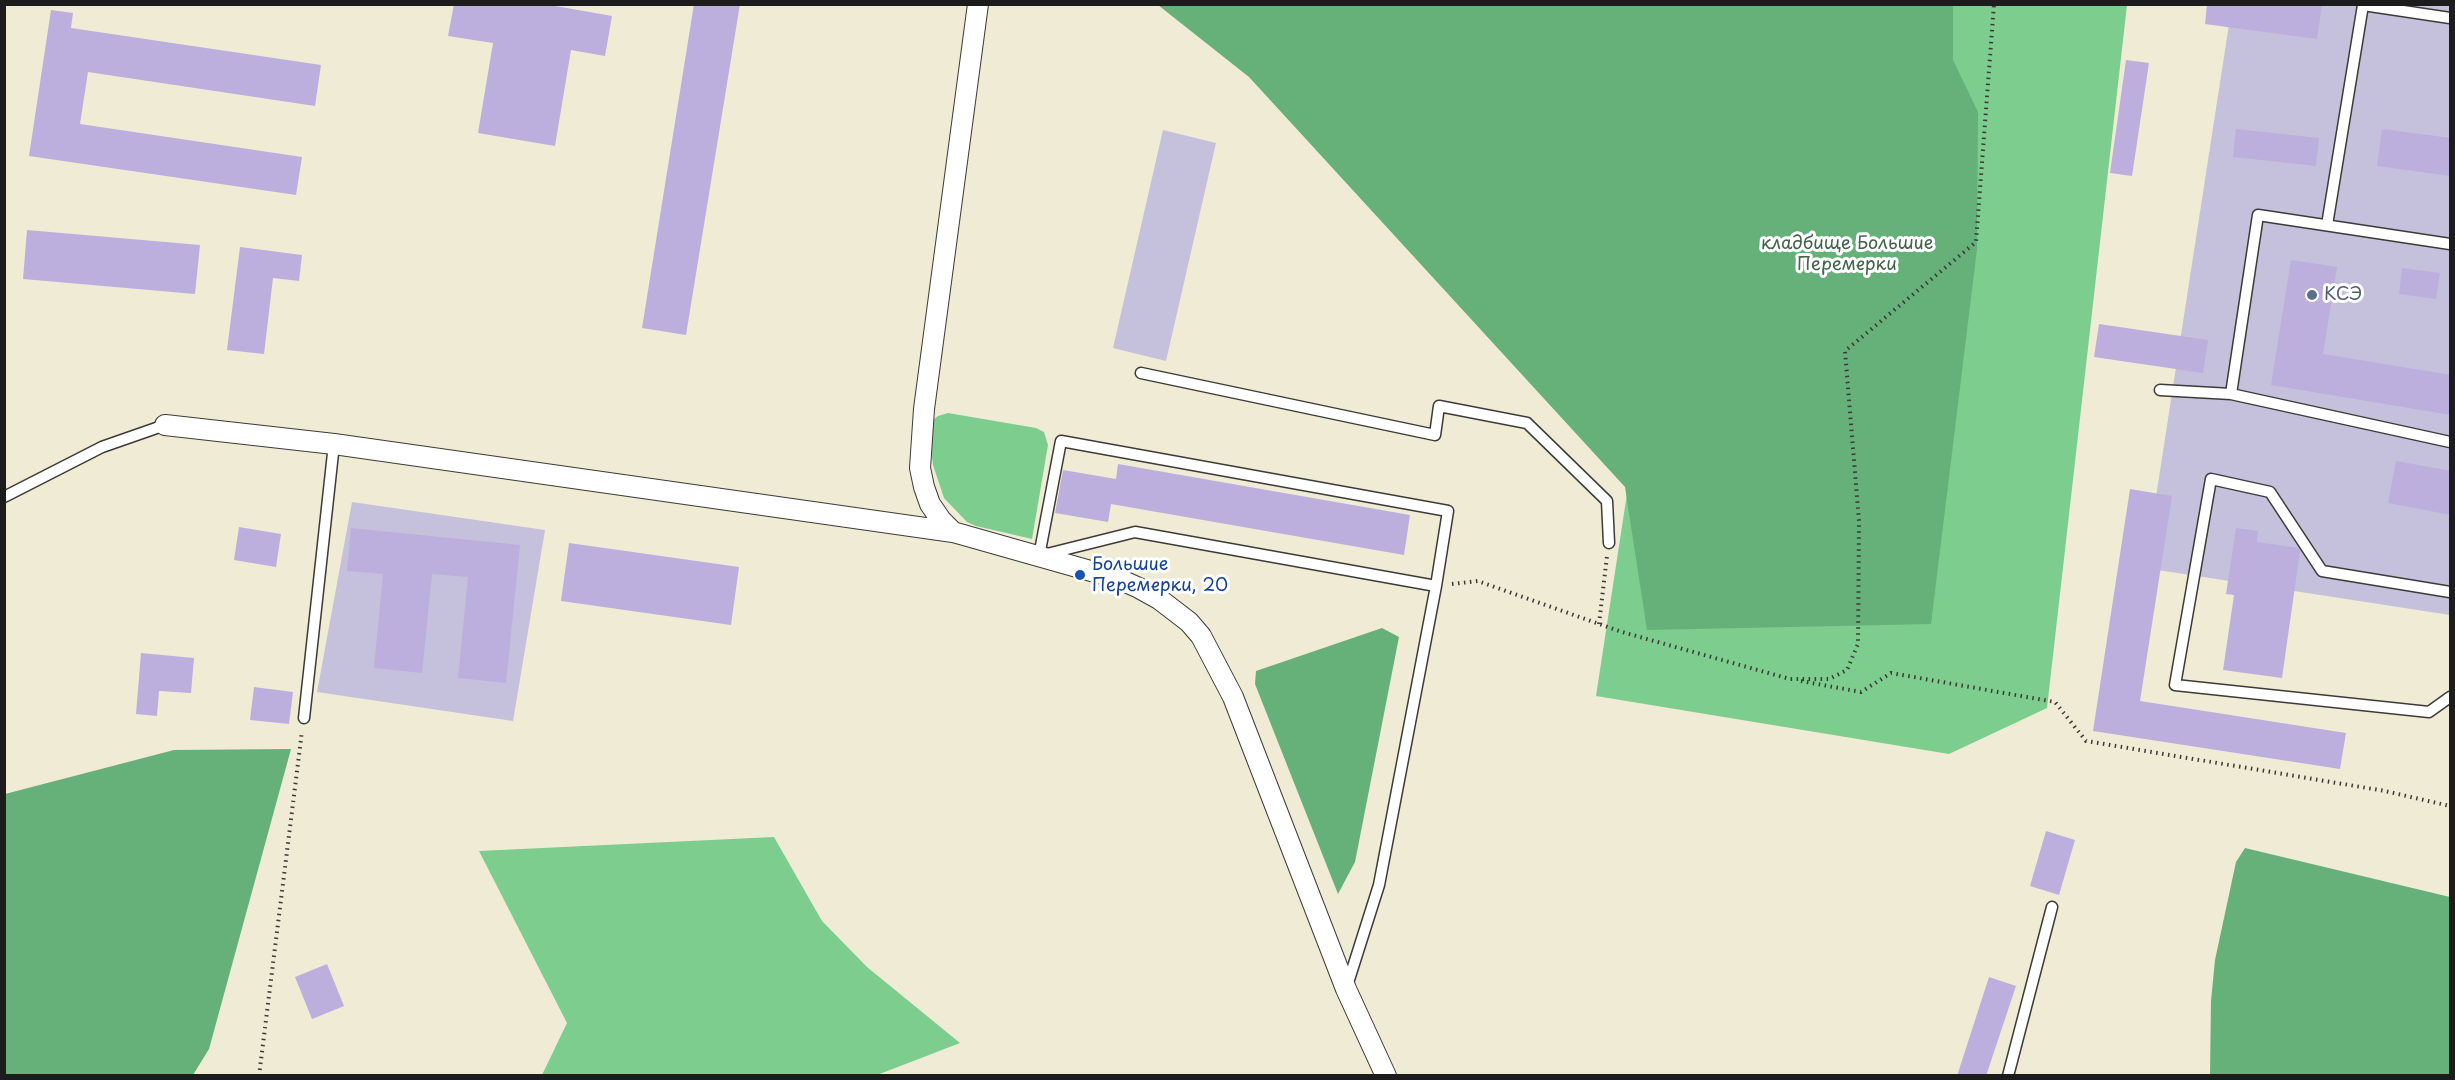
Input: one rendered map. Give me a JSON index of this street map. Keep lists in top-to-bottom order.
{
  "parks": ["кладбище Большие Перемерки"],
  "places": ["КСЭ", "Большие Перемерки, 20"]
}
